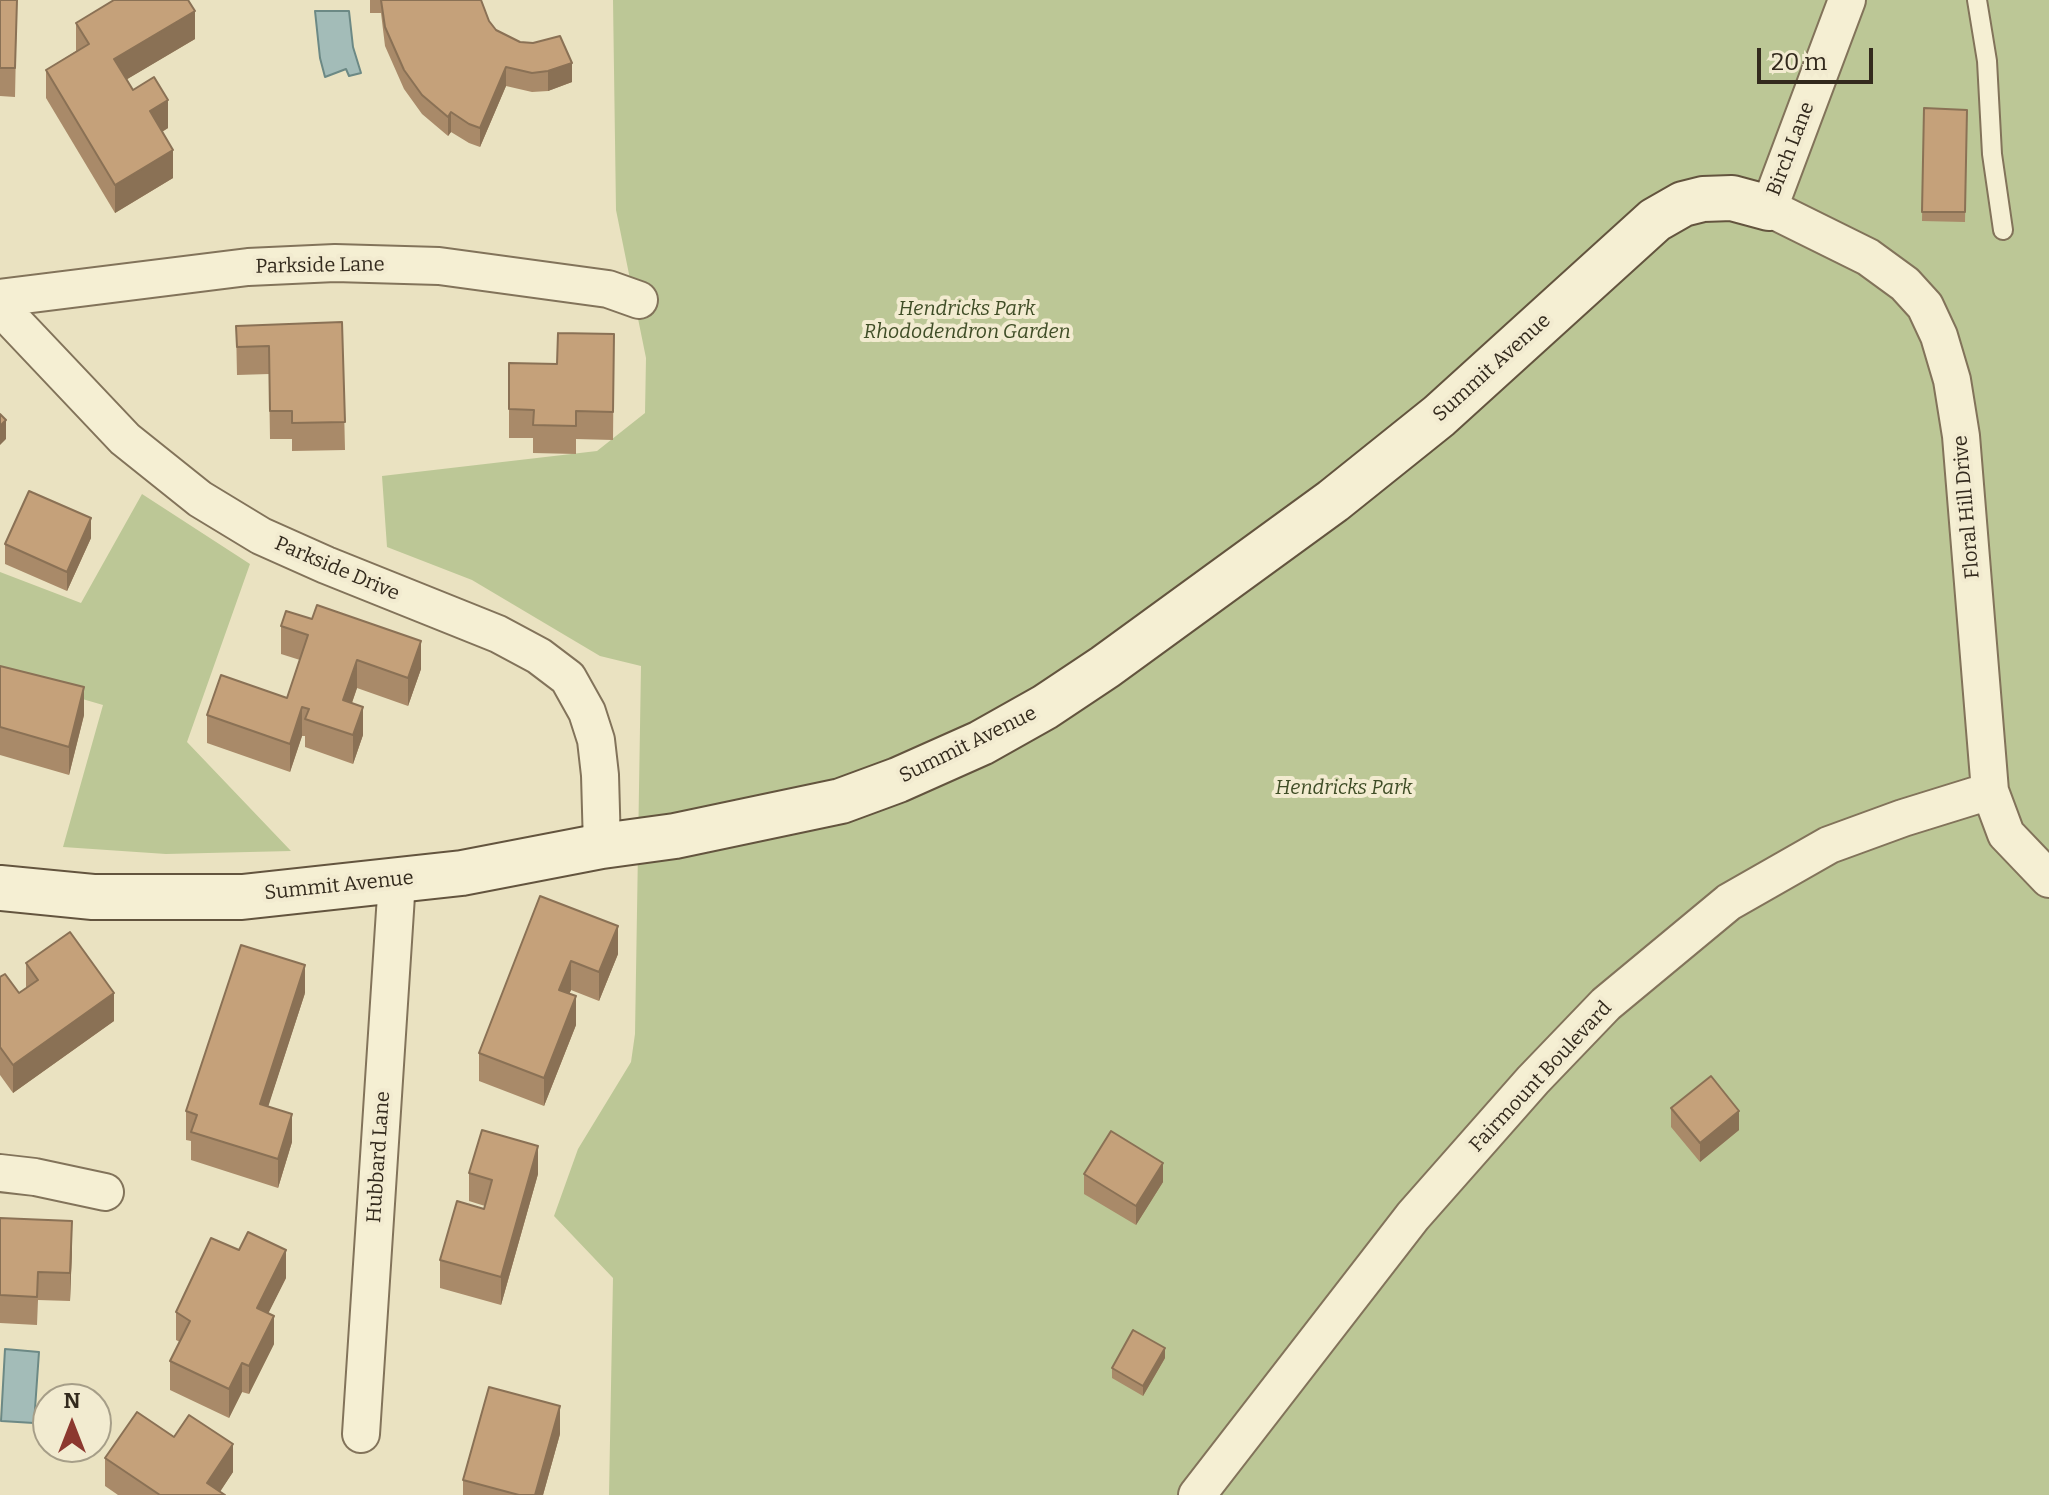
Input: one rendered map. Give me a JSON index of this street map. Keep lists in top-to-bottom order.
{
  "streets": {
    "street": [
      "Birch Lane",
      "Parkside Lane",
      "Summit Avenue",
      "Floral Hill Drive",
      "Parkside Drive",
      "Fairmount Boulevard",
      "Hubbard Lane"
    ]
  },
  "crossings": [
    ["Birch Lane", "Summit Avenue"],
    ["Birch Lane", "Floral Hill Drive"],
    ["Summit Avenue", "Floral Hill Drive"],
    ["Summit Avenue", "Parkside Drive"],
    ["Summit Avenue", "Hubbard Lane"],
    ["Floral Hill Drive", "Fairmount Boulevard"]
  ],
  "parks": ["Hendricks Park Rhododendron Garden", "Hendricks Park"],
  "scale_bar": "20 m",
  "north": "top"
}
